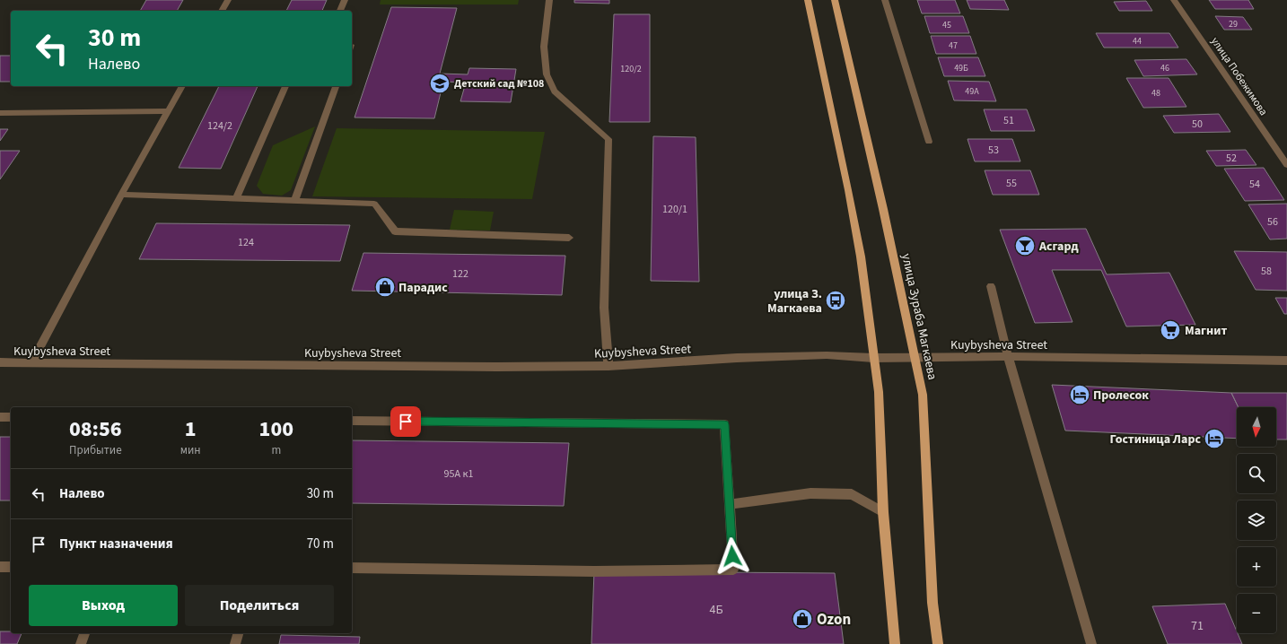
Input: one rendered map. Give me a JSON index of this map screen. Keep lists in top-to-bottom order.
{
  "streets": {
    "main road": ["улица Зураба Магкаева"],
    "street": ["улица Побежимова", "Kuybysheva Street"]
  },
  "crossings": [
    ["улица Зураба Магкаева", "Kuybysheva Street"]
  ],
  "places": {
    "school or university": ["Детский сад №108"],
    "bar": ["Асгард"],
    "shop": ["Парадис", "Ozon"],
    "bus stop": ["улица З. Магкаева"],
    "supermarket": ["Магнит"],
    "hotel": ["Пролесок", "Гостиница Ларс"]
  },
  "house_numbers": [
    "29",
    "45",
    "44",
    "47",
    "49Б",
    "46",
    "120/2",
    "49А",
    "48",
    "51",
    "50",
    "124/2",
    "53",
    "52",
    "55",
    "54",
    "120/1",
    "56",
    "124",
    "58",
    "122",
    "95А к1",
    "4Б",
    "71"
  ],
  "north": "bottom",
  "page": {
    "turn": ["30 m", "Налево"],
    "map_buttons": ["+", "−"],
    "eta": [
      "08:56",
      "Прибытие",
      "1",
      "мин",
      "100",
      "m"
    ],
    "list": [
      {
        "name": "Налево",
        "value": "30 m"
      },
      {
        "name": "Пункт назначения",
        "value": "70 m"
      }
    ],
    "buttons": ["Выход", "Поделиться"]
  }
}
